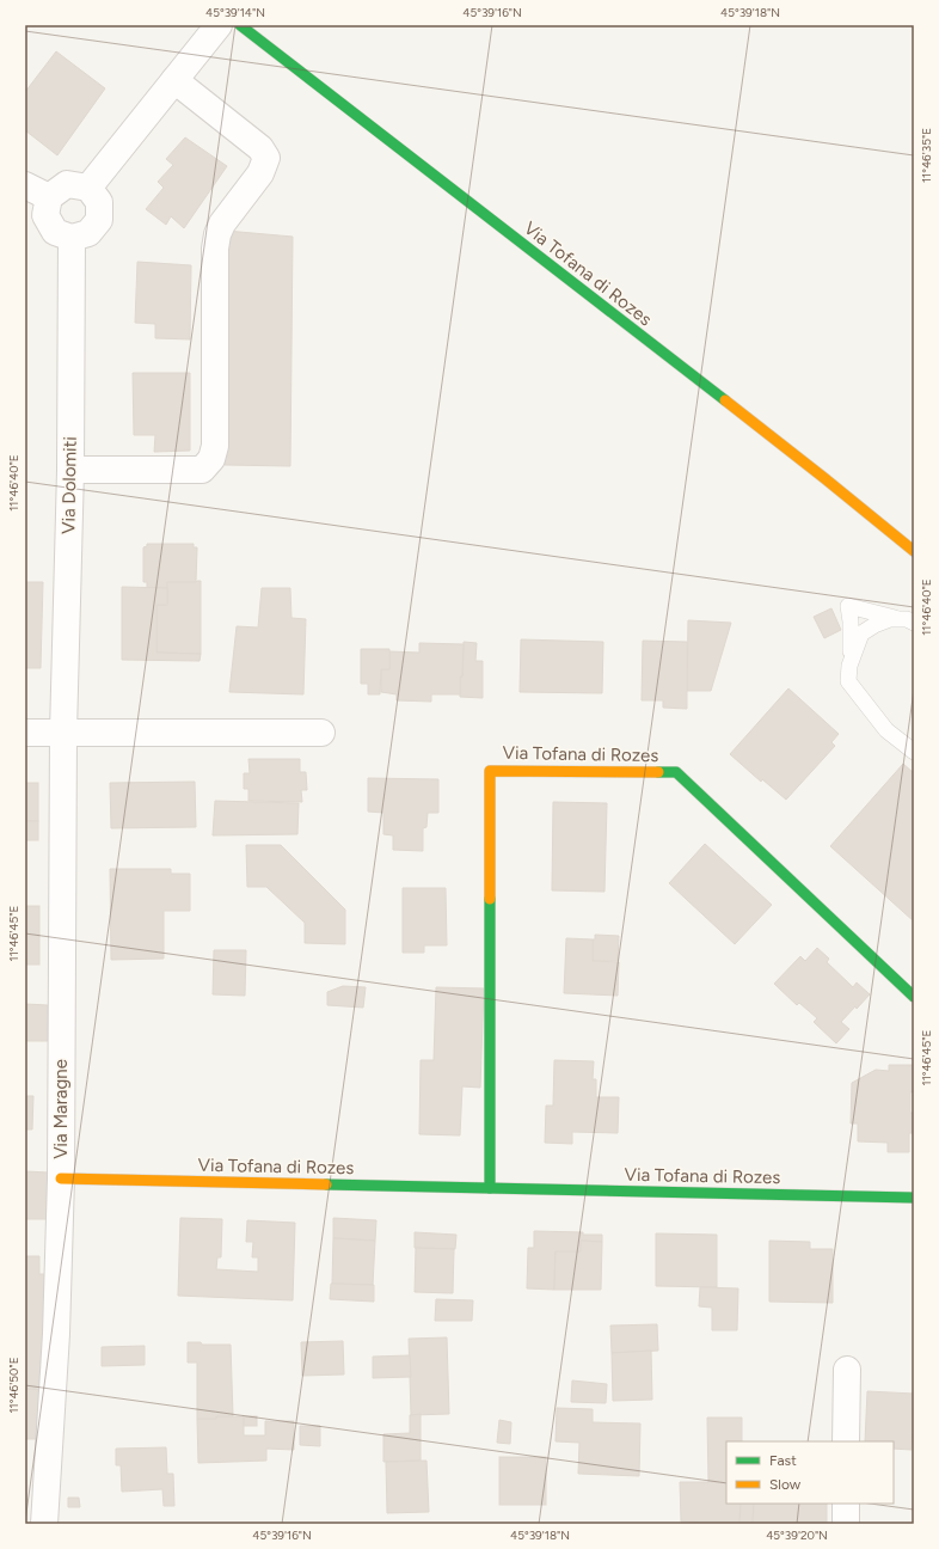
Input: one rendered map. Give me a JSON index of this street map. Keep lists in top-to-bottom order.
{
  "streets": {
    "street": ["Via Tofana di Rozes", "Via Dolomiti", "Via Maragne"]
  },
  "crossings": [
    ["Via Tofana di Rozes", "Via Maragne"],
    ["Via Dolomiti", "Via Maragne"]
  ],
  "legend": ["Fast", "Slow"],
  "coordinates": [
    "45°39'14\"N",
    "45°39'16\"N",
    "45°39'18\"N",
    "11°46'35\"E",
    "11°46'40\"E",
    "11°46'45\"E",
    "11°46'50\"E",
    "45°39'20\"N"
  ]
}
